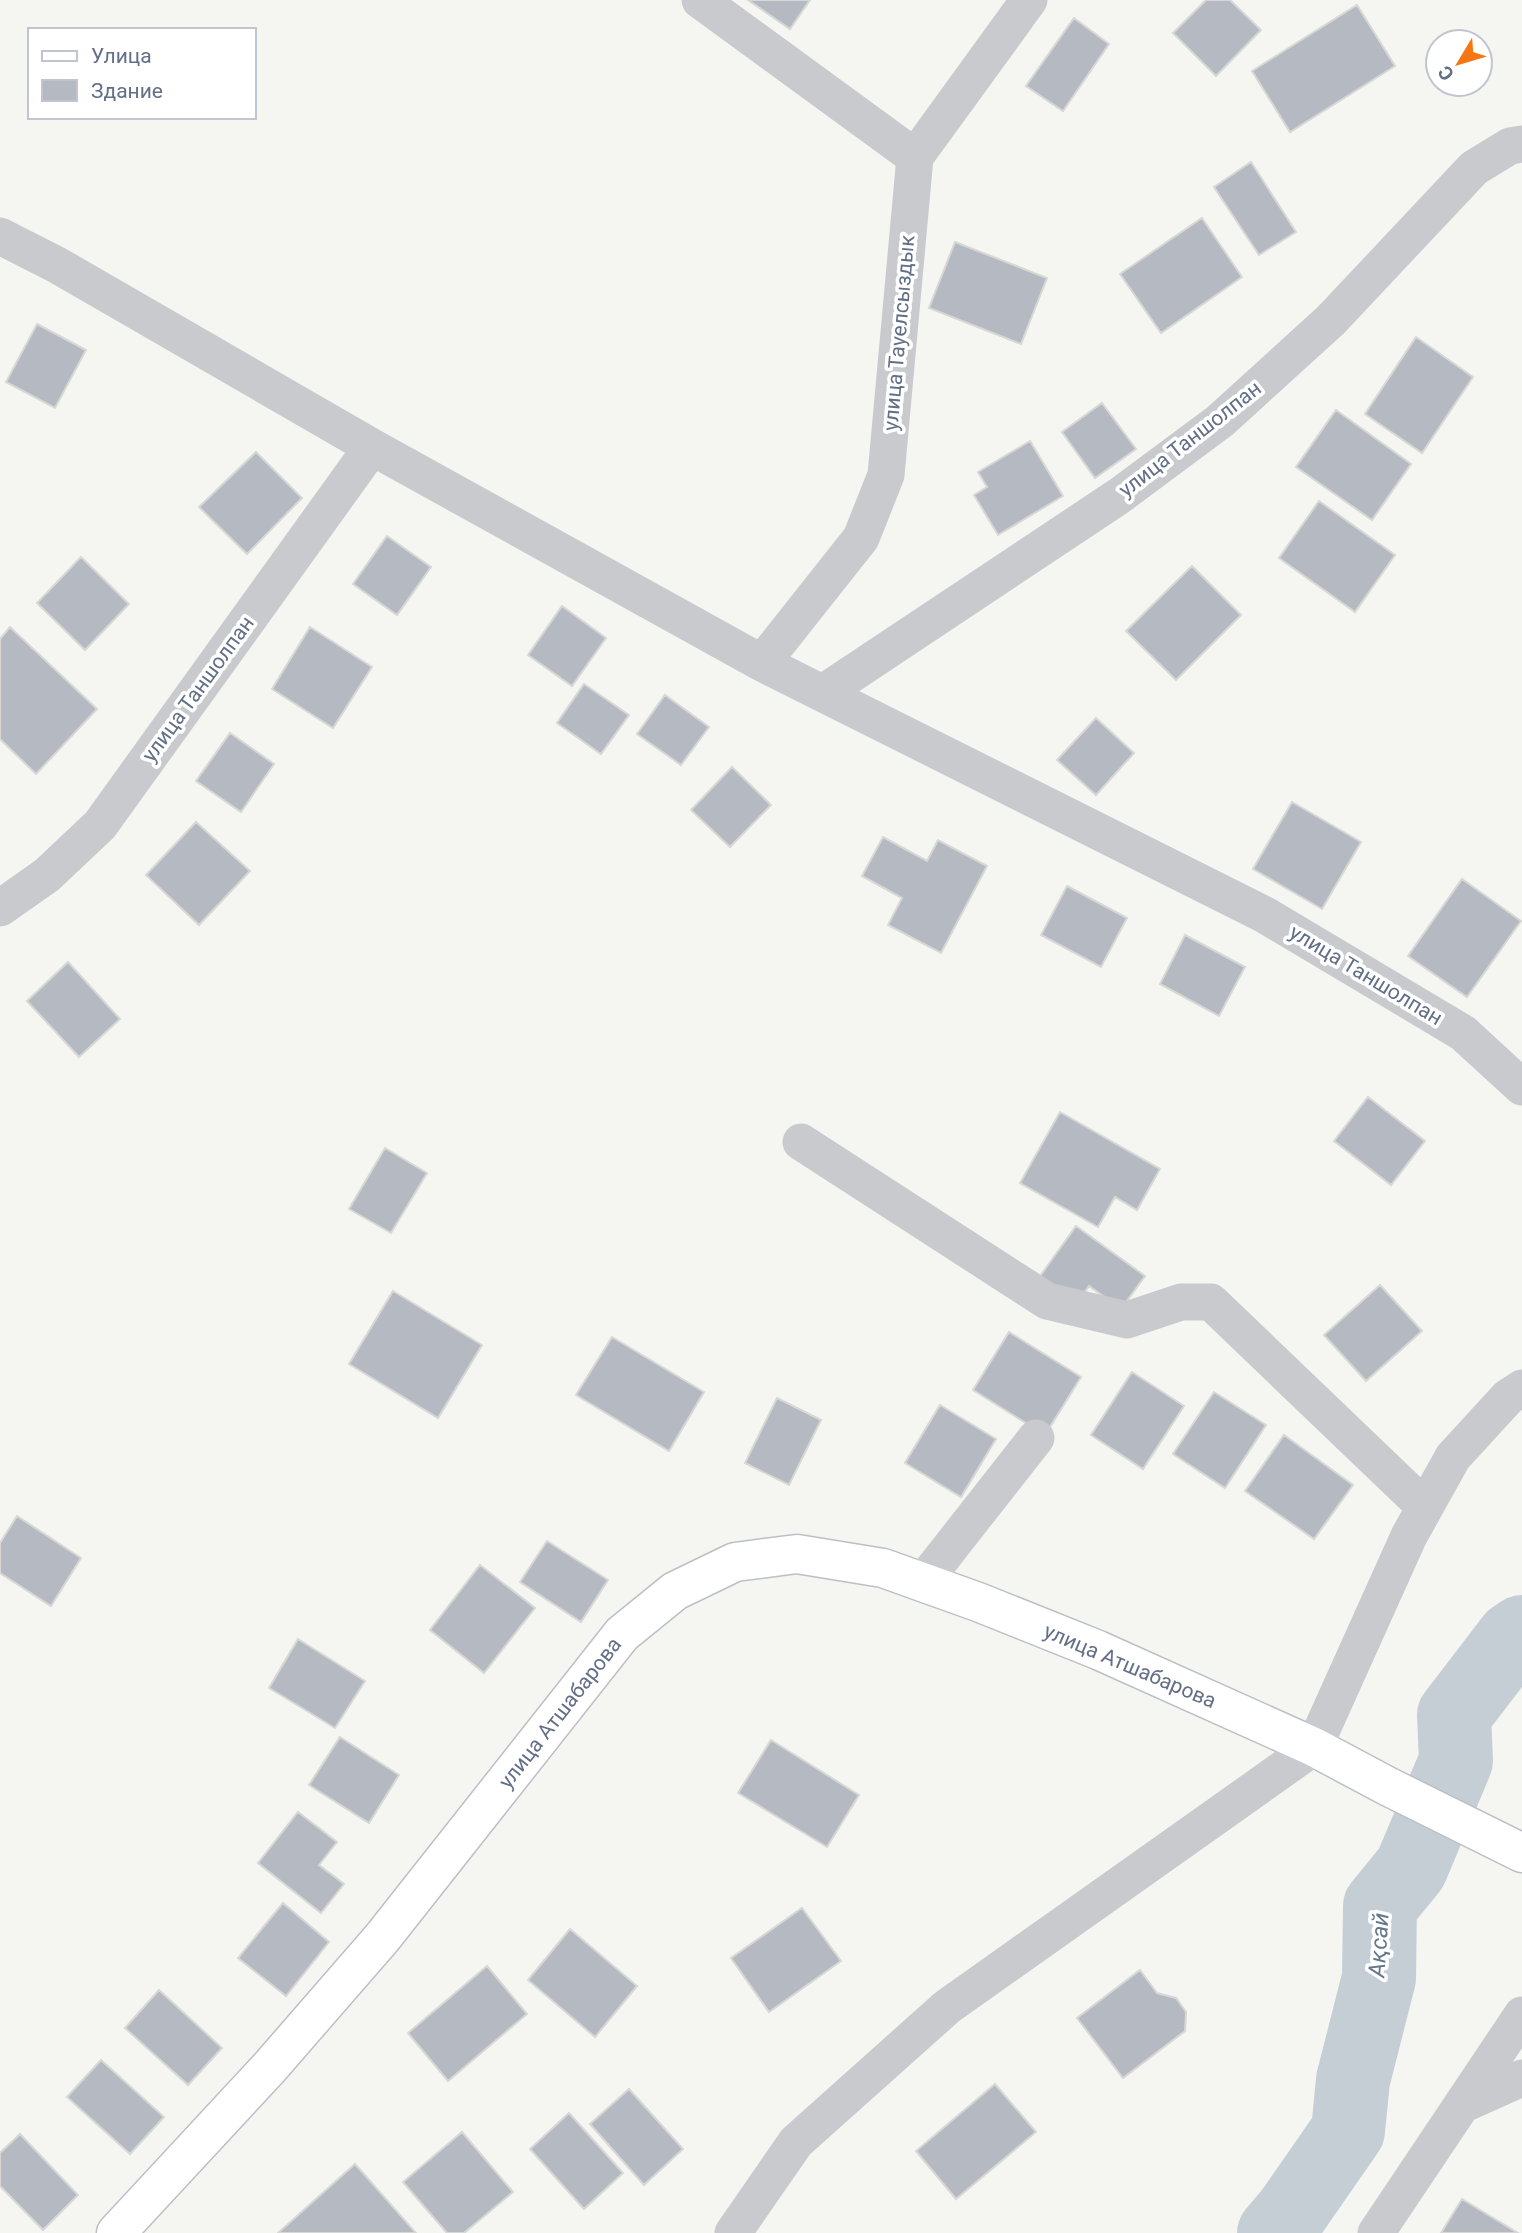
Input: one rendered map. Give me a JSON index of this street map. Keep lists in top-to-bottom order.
{
  "streets": {
    "main road": ["улица Атшабарова"],
    "street": ["улица Тауелсыздык", "улица Таншолпан"]
  },
  "crossings": [
    ["улица Тауелсыздык", "улица Таншолпан"]
  ],
  "water": ["Ақсай"],
  "legend": ["Улица", "Здание"],
  "north": "bottom left"
}
